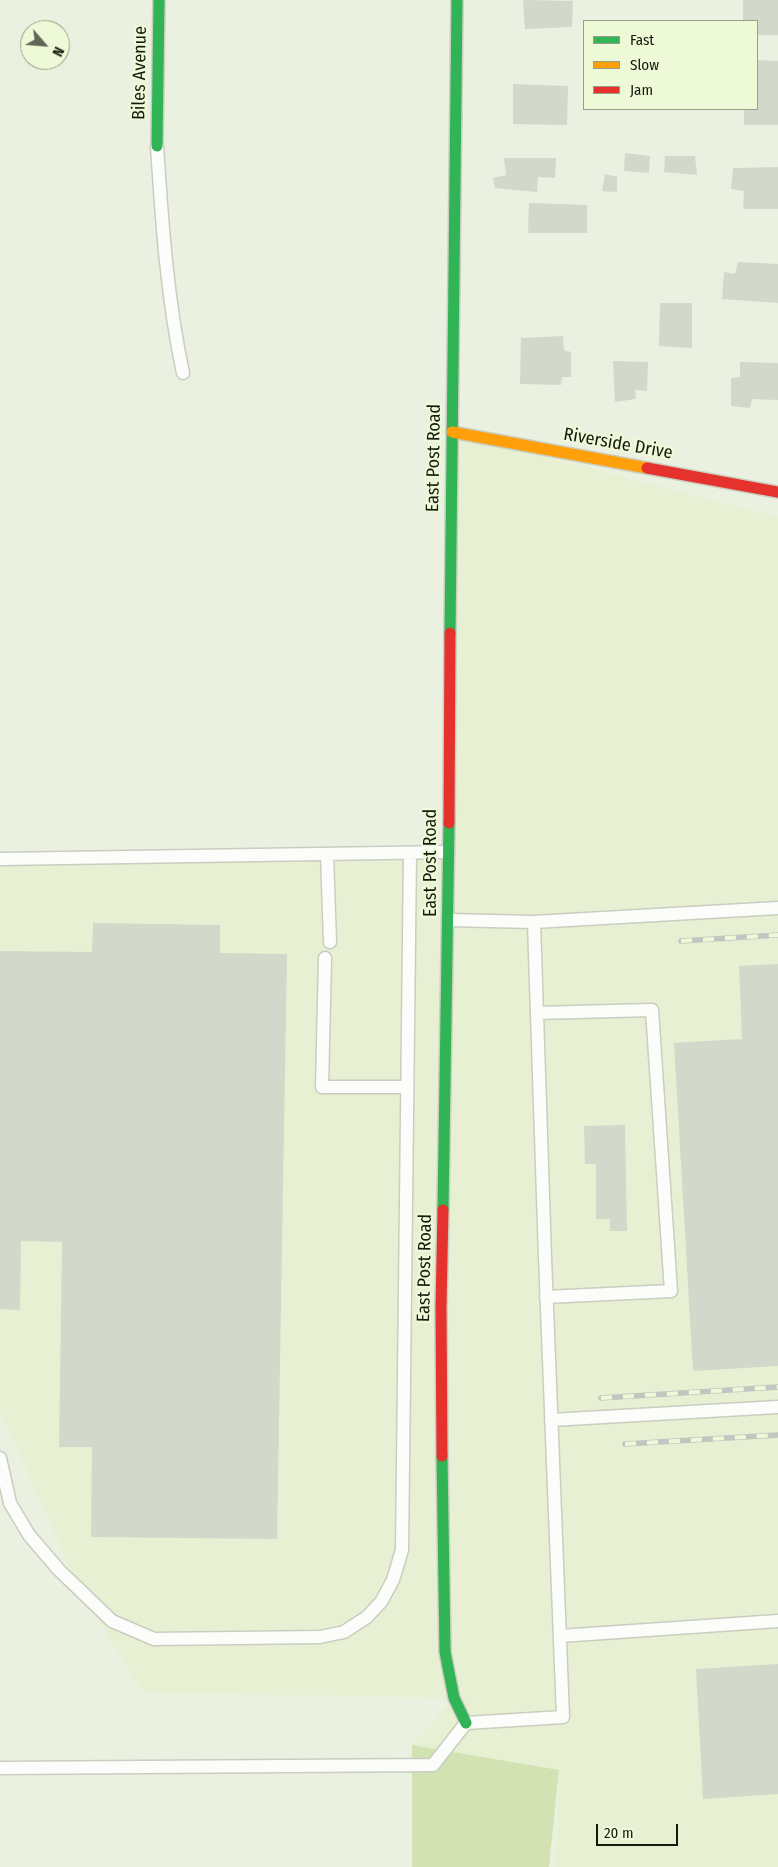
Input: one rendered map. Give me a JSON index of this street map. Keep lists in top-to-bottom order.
{
  "streets": {
    "street": ["Biles Avenue", "Riverside Drive", "East Post Road"]
  },
  "crossings": [
    ["Riverside Drive", "East Post Road"]
  ],
  "legend": ["Fast", "Slow", "Jam"],
  "scale_bar": "20 m",
  "north": "bottom right"
}
